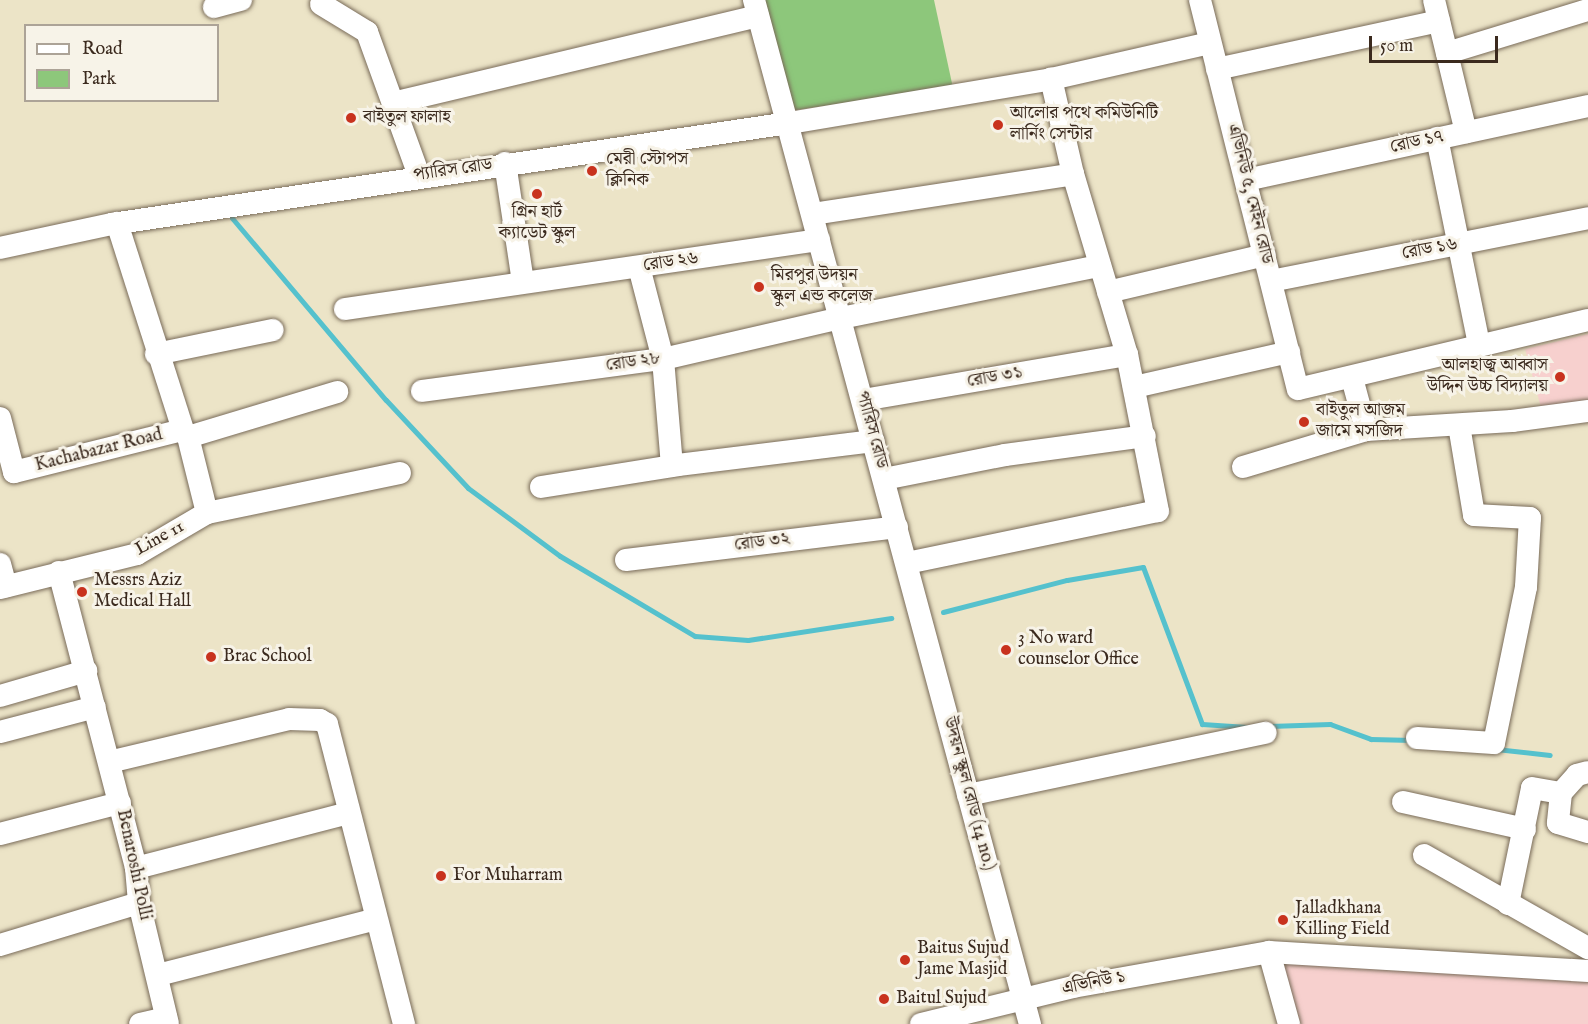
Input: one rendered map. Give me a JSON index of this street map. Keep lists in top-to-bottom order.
{
  "streets": {
    "street": [
      "রোড ১৭",
      "প্যারিস রোড",
      "এভিনিউ ৫, মেইন রোড",
      "রোড ১৬",
      "রোড ২৬",
      "রোড ২৮",
      "রোড ৩১",
      "Kachabazar Road",
      "Line 11",
      "রোড ৩২",
      "উদয়ন স্কুল রোড (14 no.)",
      "Benaroshi Polli",
      "এভিনিউ ১"
    ]
  },
  "crossings": [
    ["রোড ১৭", "এভিনিউ ৫, মেইন রোড"],
    ["প্যারিস রোড", "এভিনিউ ৫, মেইন রোড"],
    ["প্যারিস রোড", "রোড ২৬"],
    ["প্যারিস রোড", "রোড ২৮"],
    ["প্যারিস রোড", "রোড ৩১"],
    ["প্যারিস রোড", "রোড ৩২"],
    ["প্যারিস রোড", "উদয়ন স্কুল রোড (14 no.)"],
    ["এভিনিউ ৫, মেইন রোড", "রোড ১৬"],
    ["Kachabazar Road", "Line 11"],
    ["Line 11", "Benaroshi Polli"],
    ["উদয়ন স্কুল রোড (14 no.)", "এভিনিউ ১"]
  ],
  "places": [
    "বাইতুল ফালাহ",
    "আলোর পথে কমিউনিটি লার্নিং সেন্টার",
    "মেরী স্টোপস ক্লিনিক",
    "গ্রিন হার্ট ক্যাডেট স্কুল",
    "মিরপুর উদয়ন স্কুল এন্ড কলেজ",
    "আলহাজ্ব আব্বাস উদ্দিন উচ্চ বিদ্যালয়",
    "বাইতুল আজম জামে মসজিদ",
    "Messrs Aziz Medical Hall",
    "3 No ward counselor Office",
    "Brac School",
    "For Muharram",
    "Jalladkhana Killing Field",
    "Baitus Sujud Jame Masjid",
    "Baitul Sujud"
  ],
  "legend": ["Road", "Park"],
  "scale_bar": "50 m"
}
